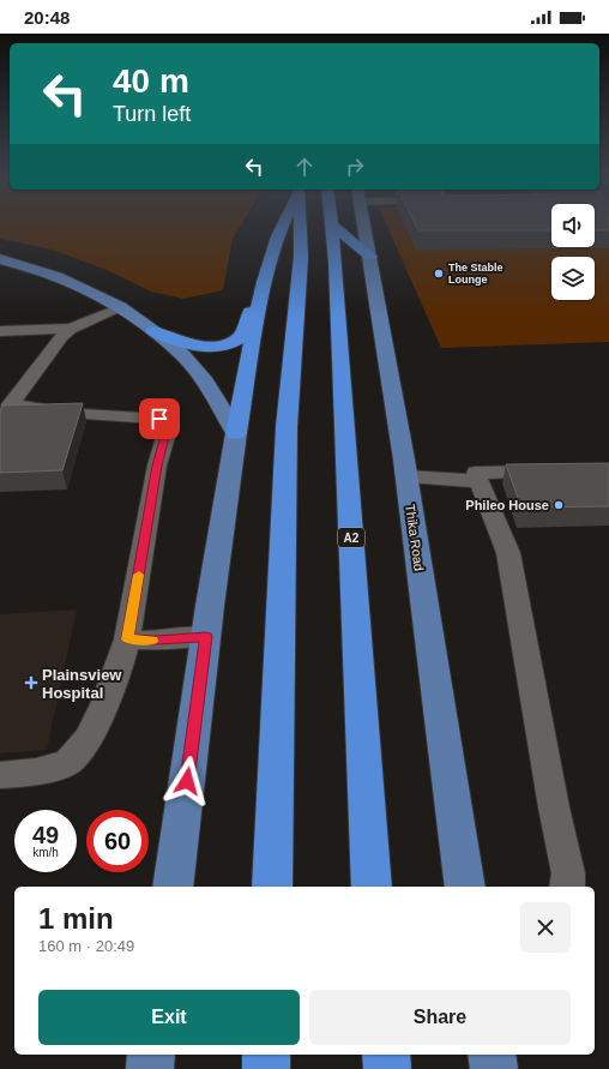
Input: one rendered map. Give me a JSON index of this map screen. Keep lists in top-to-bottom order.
{
  "streets": {
    "highway": ["A2"],
    "main road": ["Thika Road"]
  },
  "places": {
    "other": ["The Stable Lounge", "Phileo House"],
    "health": ["Plainsview Hospital"]
  },
  "page": {
    "status": "20:48",
    "turn": ["40 m", "Turn left"],
    "speed": "49 km/h",
    "limit": "60",
    "heading": ["1 min", "160 m · 20:49"],
    "buttons": ["Exit", "Share"]
  }
}
